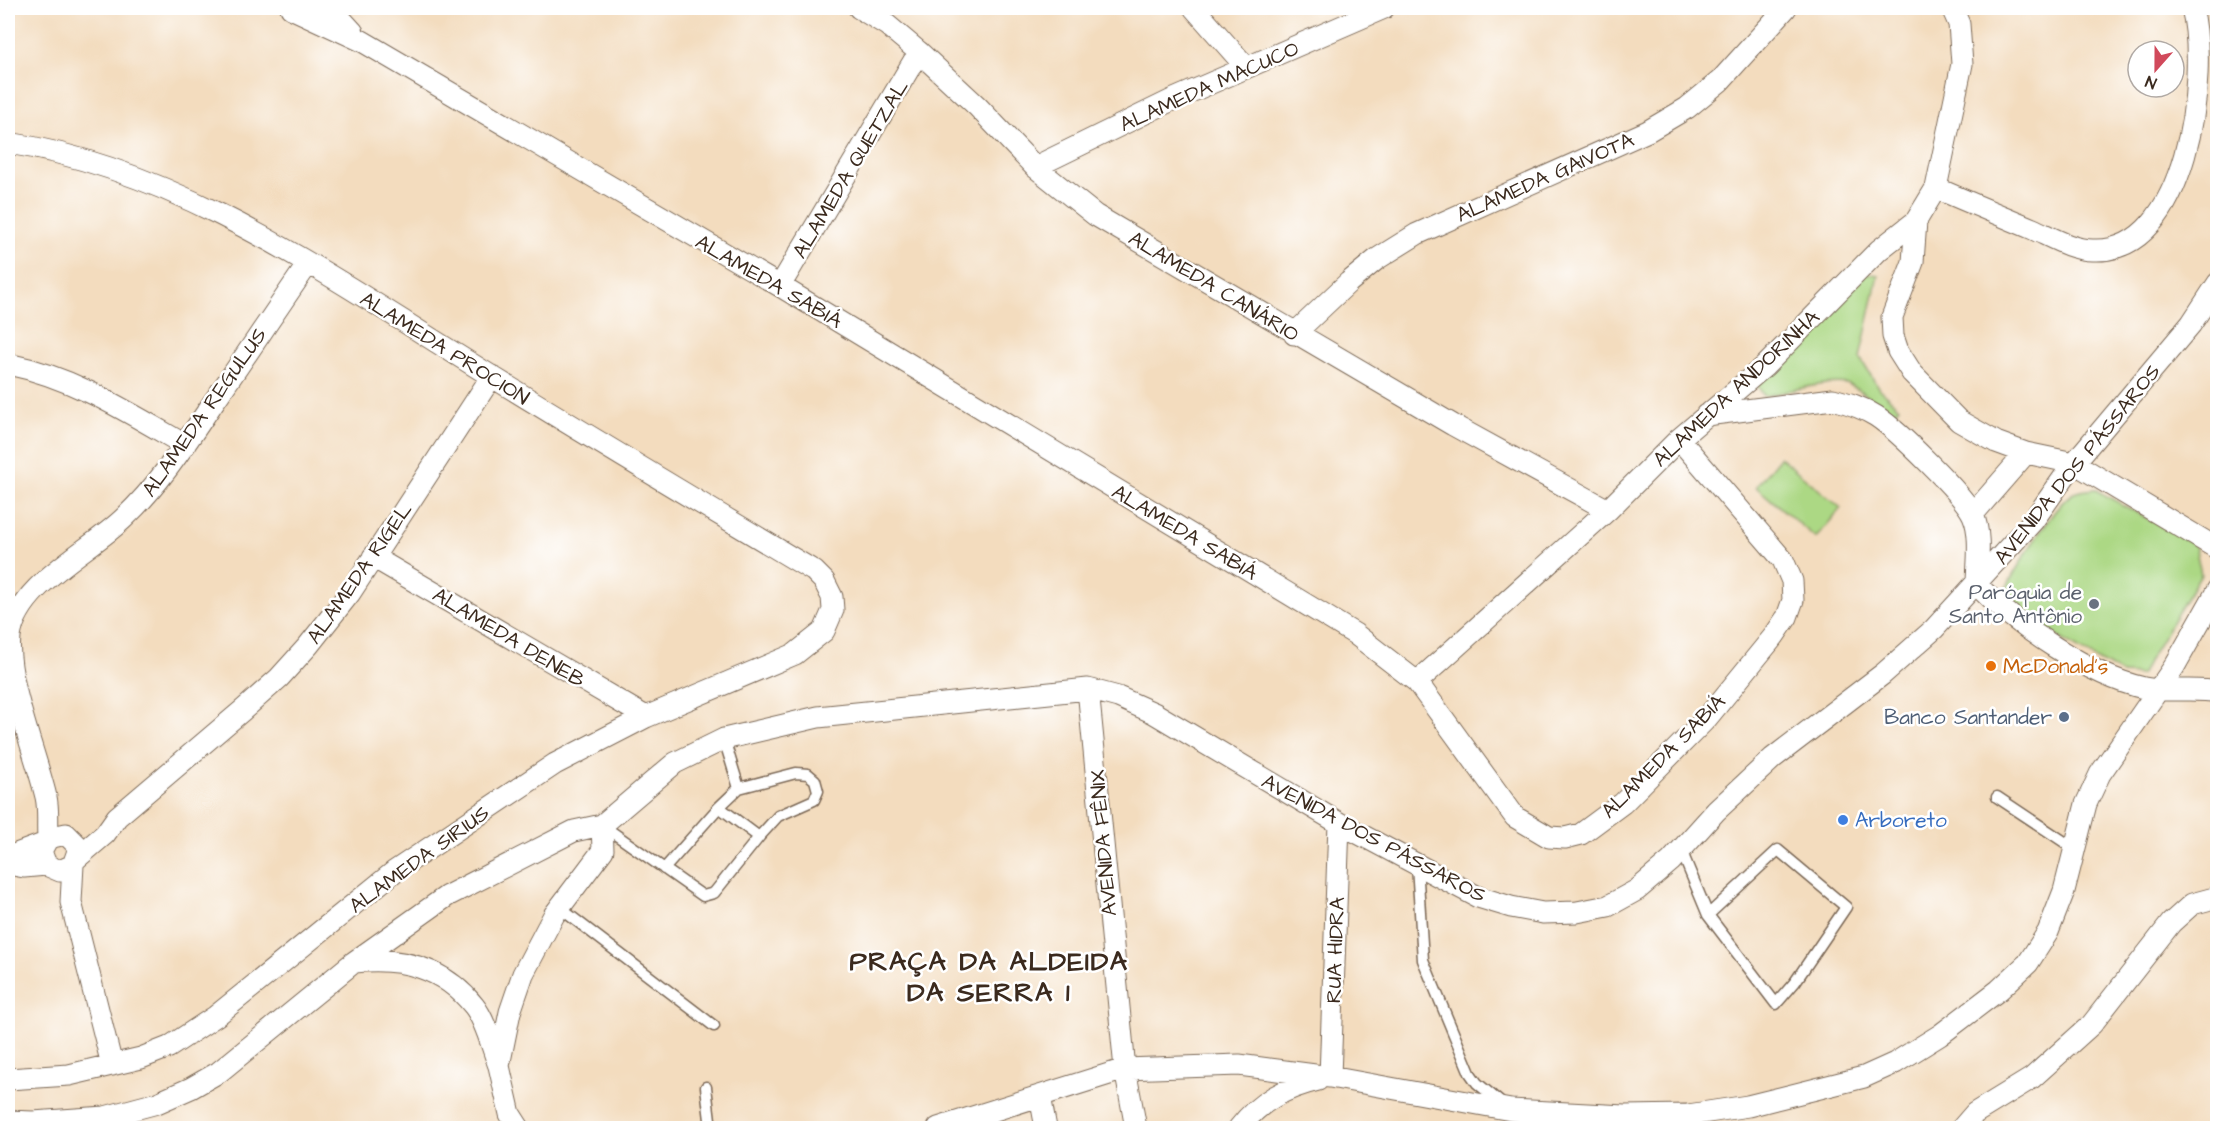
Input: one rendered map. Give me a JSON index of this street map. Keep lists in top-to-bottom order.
{
  "streets": {
    "street": [
      "ALAMEDA MACUCO",
      "ALAMEDA QUETZAL",
      "ALAMEDA GAIVOTA",
      "ALAMEDA SABIÁ",
      "ALAMEDA CANÁRIO",
      "ALAMEDA PROCION",
      "ALAMEDA ANDORINHA",
      "ALAMEDA REGULUS",
      "AVENIDA DOS PÁSSAROS",
      "ALAMEDA RIGEL",
      "ALAMEDA DENEB",
      "AVENIDA FÊNIX",
      "ALAMEDA SIRIUS",
      "RUA HIDRA"
    ]
  },
  "crossings": [
    ["ALAMEDA MACUCO", "ALAMEDA CANÁRIO"],
    ["ALAMEDA QUETZAL", "ALAMEDA SABIÁ"],
    ["ALAMEDA QUETZAL", "ALAMEDA CANÁRIO"],
    ["ALAMEDA GAIVOTA", "ALAMEDA CANÁRIO"],
    ["ALAMEDA SABIÁ", "ALAMEDA ANDORINHA"],
    ["ALAMEDA CANÁRIO", "ALAMEDA ANDORINHA"],
    ["ALAMEDA PROCION", "ALAMEDA REGULUS"],
    ["ALAMEDA PROCION", "ALAMEDA RIGEL"],
    ["ALAMEDA PROCION", "ALAMEDA SIRIUS"],
    ["ALAMEDA REGULUS", "ALAMEDA RIGEL"],
    ["AVENIDA DOS PÁSSAROS", "AVENIDA FÊNIX"],
    ["AVENIDA DOS PÁSSAROS", "RUA HIDRA"],
    ["ALAMEDA RIGEL", "ALAMEDA DENEB"],
    ["ALAMEDA DENEB", "ALAMEDA SIRIUS"]
  ],
  "districts": ["PRAÇA DA ALDEIDA DA SERRA 1"],
  "places": [
    "Paróquia de Santo Antônio",
    "McDonald's",
    "Banco Santander",
    "Arboreto"
  ],
  "north": "bottom"
}
